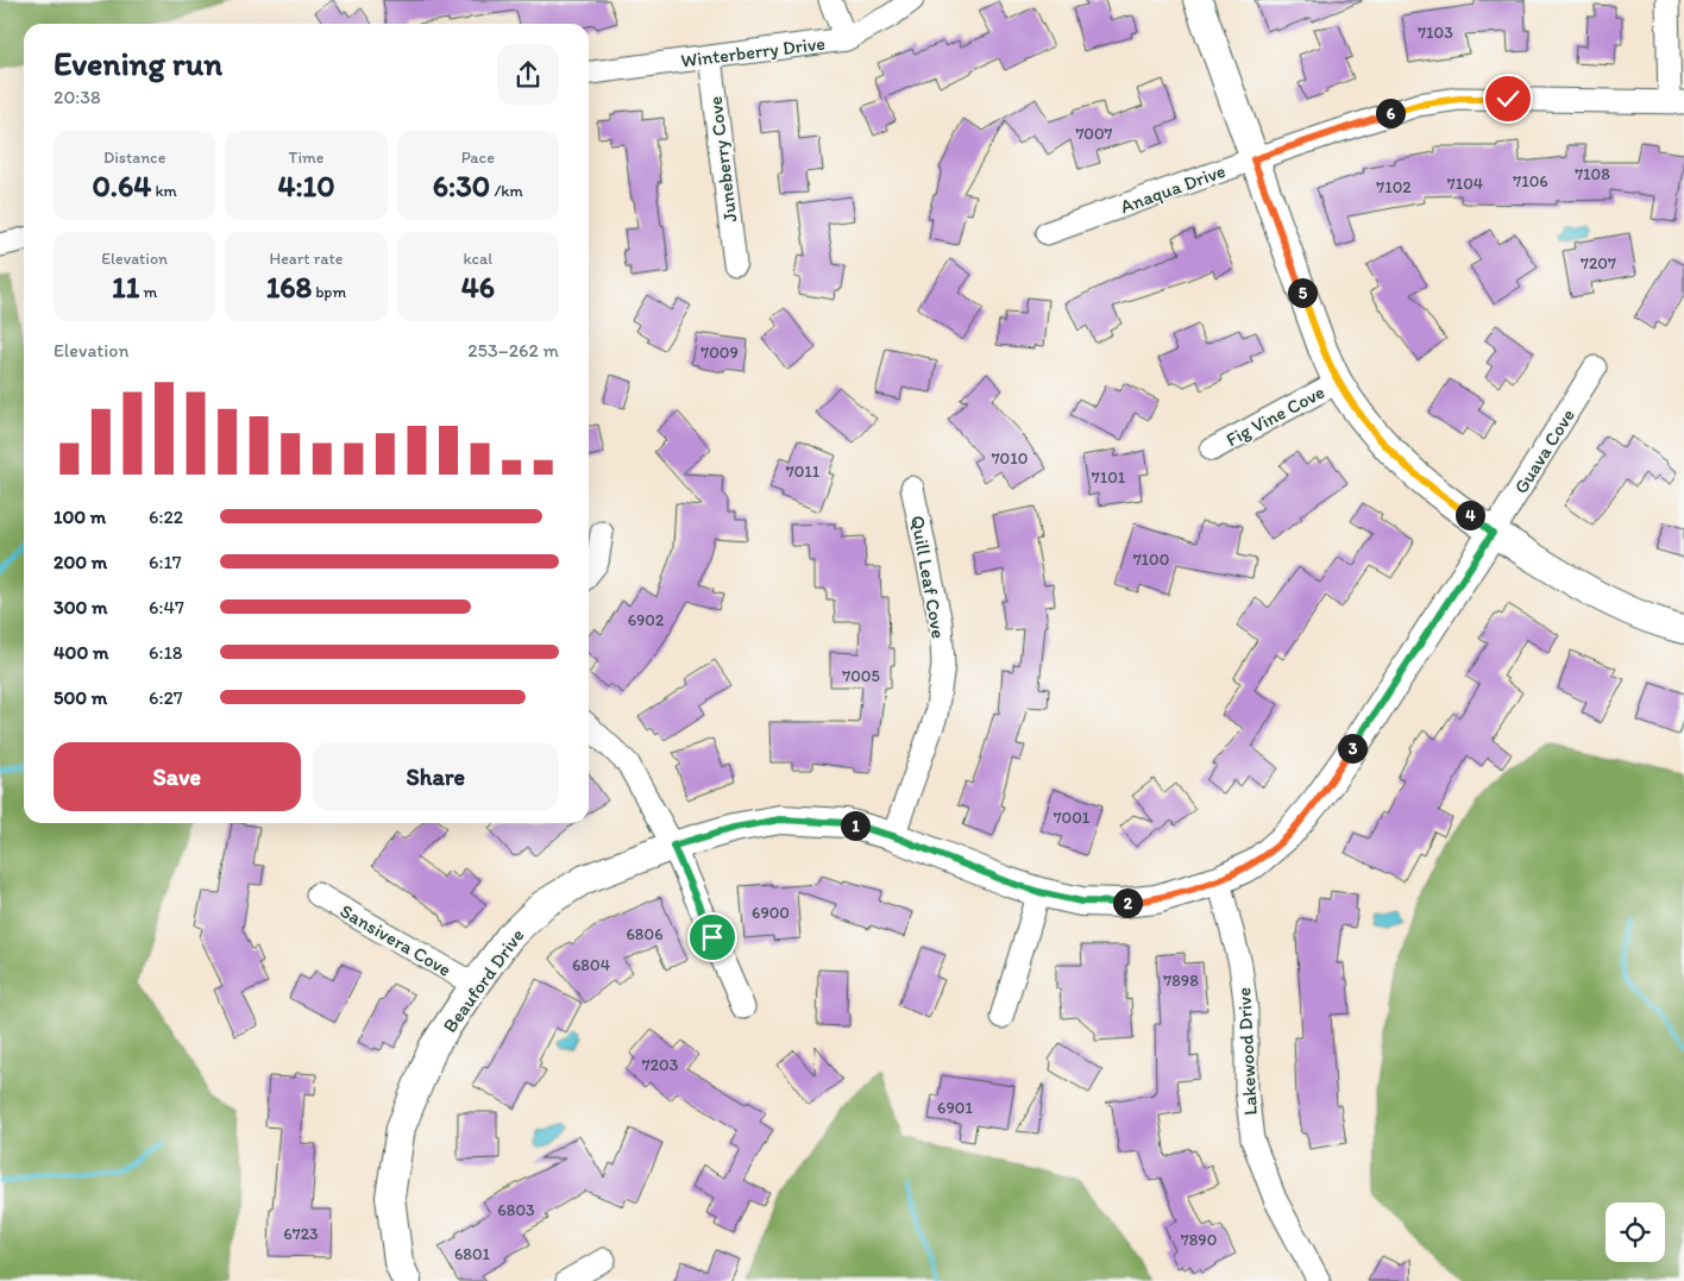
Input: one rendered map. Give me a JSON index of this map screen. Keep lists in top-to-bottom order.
{
  "streets": {
    "street": [
      "Winterberry Drive",
      "Juneberry Cove",
      "Anaqua Drive",
      "Fig Vine Cove",
      "Guava Cove",
      "Quill Leaf Cove",
      "Sansivera Cove",
      "Beauford Drive",
      "Lakewood Drive"
    ]
  },
  "crossings": [
    ["Winterberry Drive", "Juneberry Cove"],
    ["Guava Cove", "Beauford Drive"],
    ["Quill Leaf Cove", "Beauford Drive"],
    ["Sansivera Cove", "Beauford Drive"],
    ["Beauford Drive", "Lakewood Drive"]
  ],
  "house_numbers": [
    "7103",
    "7007",
    "7108",
    "7106",
    "7104",
    "7102",
    "7207",
    "7009",
    "7010",
    "7011",
    "7101",
    "7100",
    "6902",
    "7005",
    "7001",
    "6900",
    "6806",
    "6804",
    "7898",
    "7203",
    "6901",
    "6803",
    "6723",
    "7890",
    "6801"
  ],
  "page": {
    "heading": ["Evening run", "20:38"],
    "pins": [
      "6",
      "5",
      "4",
      "3",
      "1",
      "2"
    ],
    "stats": [
      ["Distance", "0.64 km"],
      ["Time", "4:10"],
      ["Pace", "6:30 /km"],
      ["Elevation", "11 m"],
      ["Heart rate", "168 bpm"],
      ["kcal", "46"]
    ],
    "chart": ["Elevation", "253–262 m"],
    "list": [
      {
        "name": "100 m",
        "note": "6:22"
      },
      {
        "name": "200 m",
        "note": "6:17"
      },
      {
        "name": "300 m",
        "note": "6:47"
      },
      {
        "name": "400 m",
        "note": "6:18"
      },
      {
        "name": "500 m",
        "note": "6:27"
      }
    ],
    "buttons": ["Save", "Share"]
  }
}
